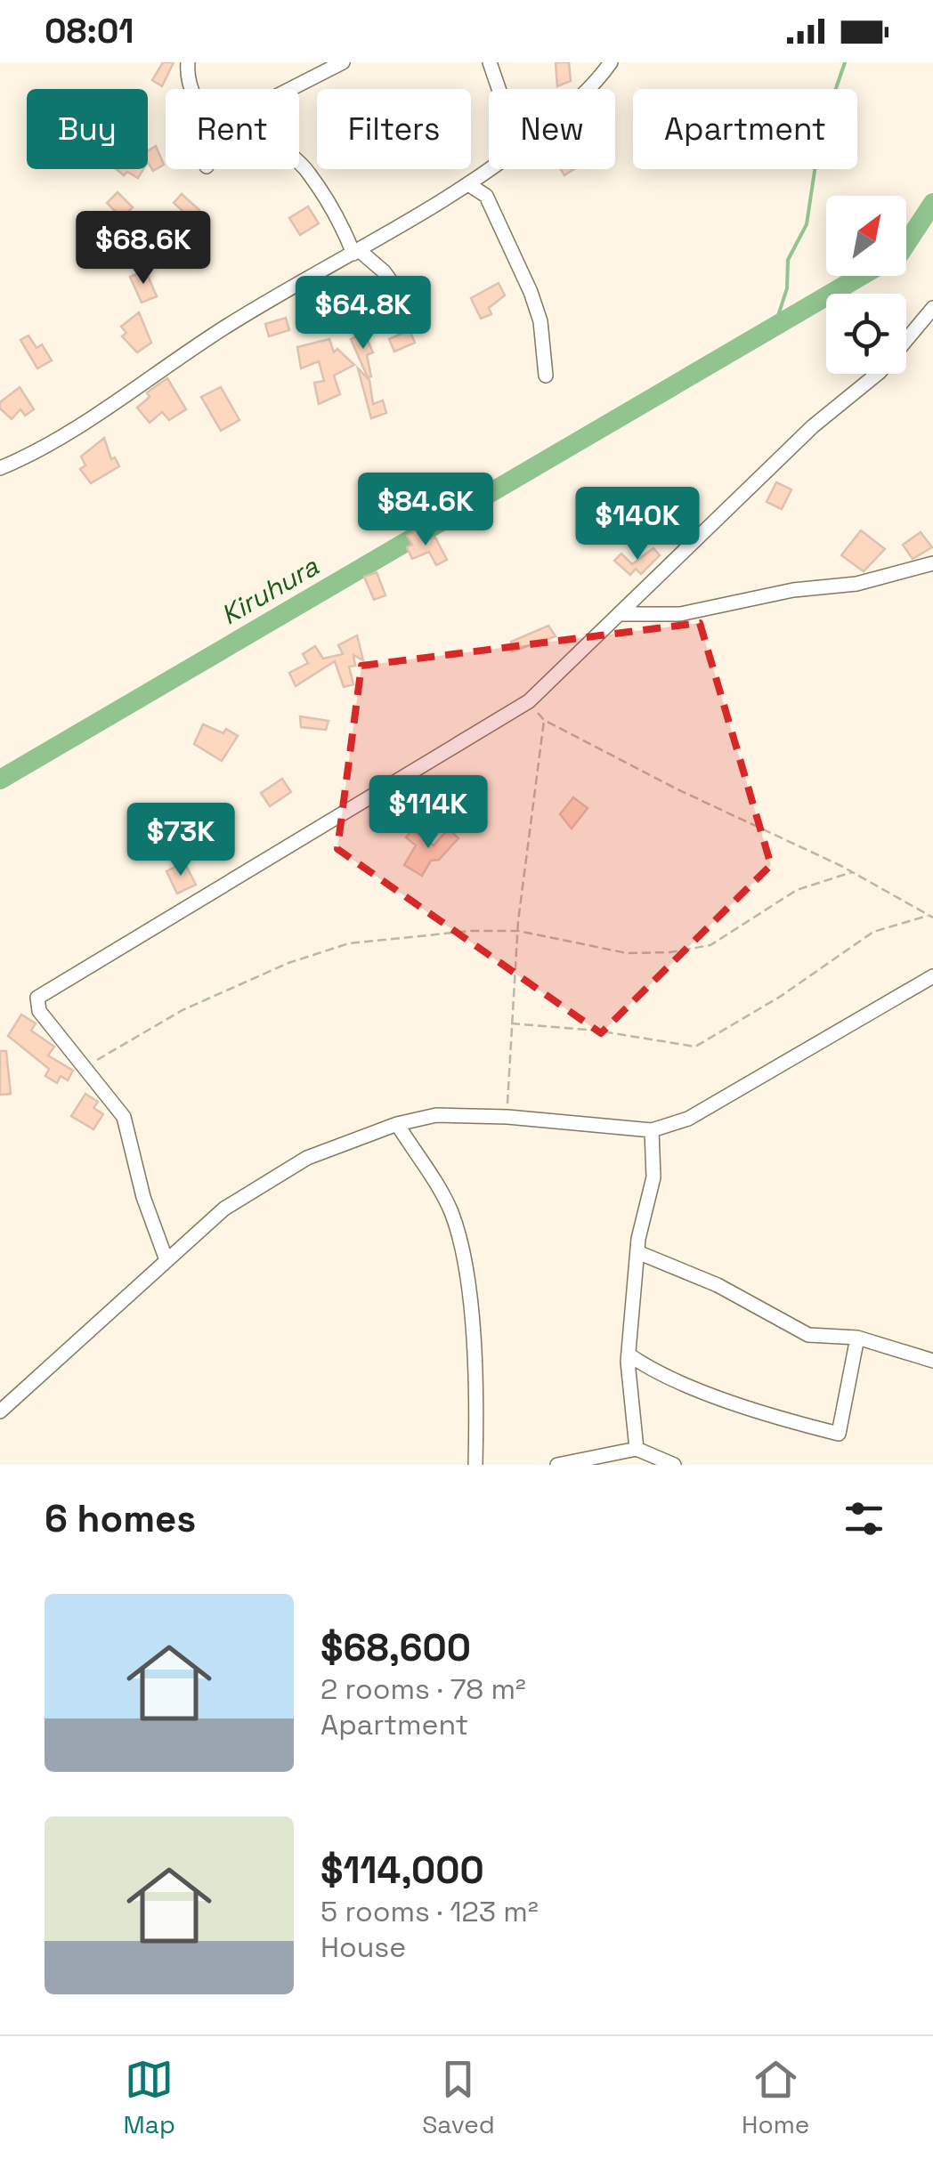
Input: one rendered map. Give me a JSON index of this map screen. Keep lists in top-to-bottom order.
{
  "water": ["Kiruhura"],
  "north": "top right",
  "page": {
    "status": "08:01",
    "chip": [
      "Buy",
      "Rent",
      "Filters",
      "New",
      "Apartment"
    ],
    "price": [
      "$68.6K",
      "$64.8K",
      "$84.6K",
      "$140K",
      "$114K",
      "$73K"
    ],
    "heading": "6 homes",
    "list": [
      {
        "name": "$68,600",
        "note": "2 rooms · 78 m² · Apartment"
      },
      {
        "name": "$114,000",
        "note": "5 rooms · 123 m² · House"
      }
    ],
    "tabs": ["Map", "Saved", "Home"]
  }
}
